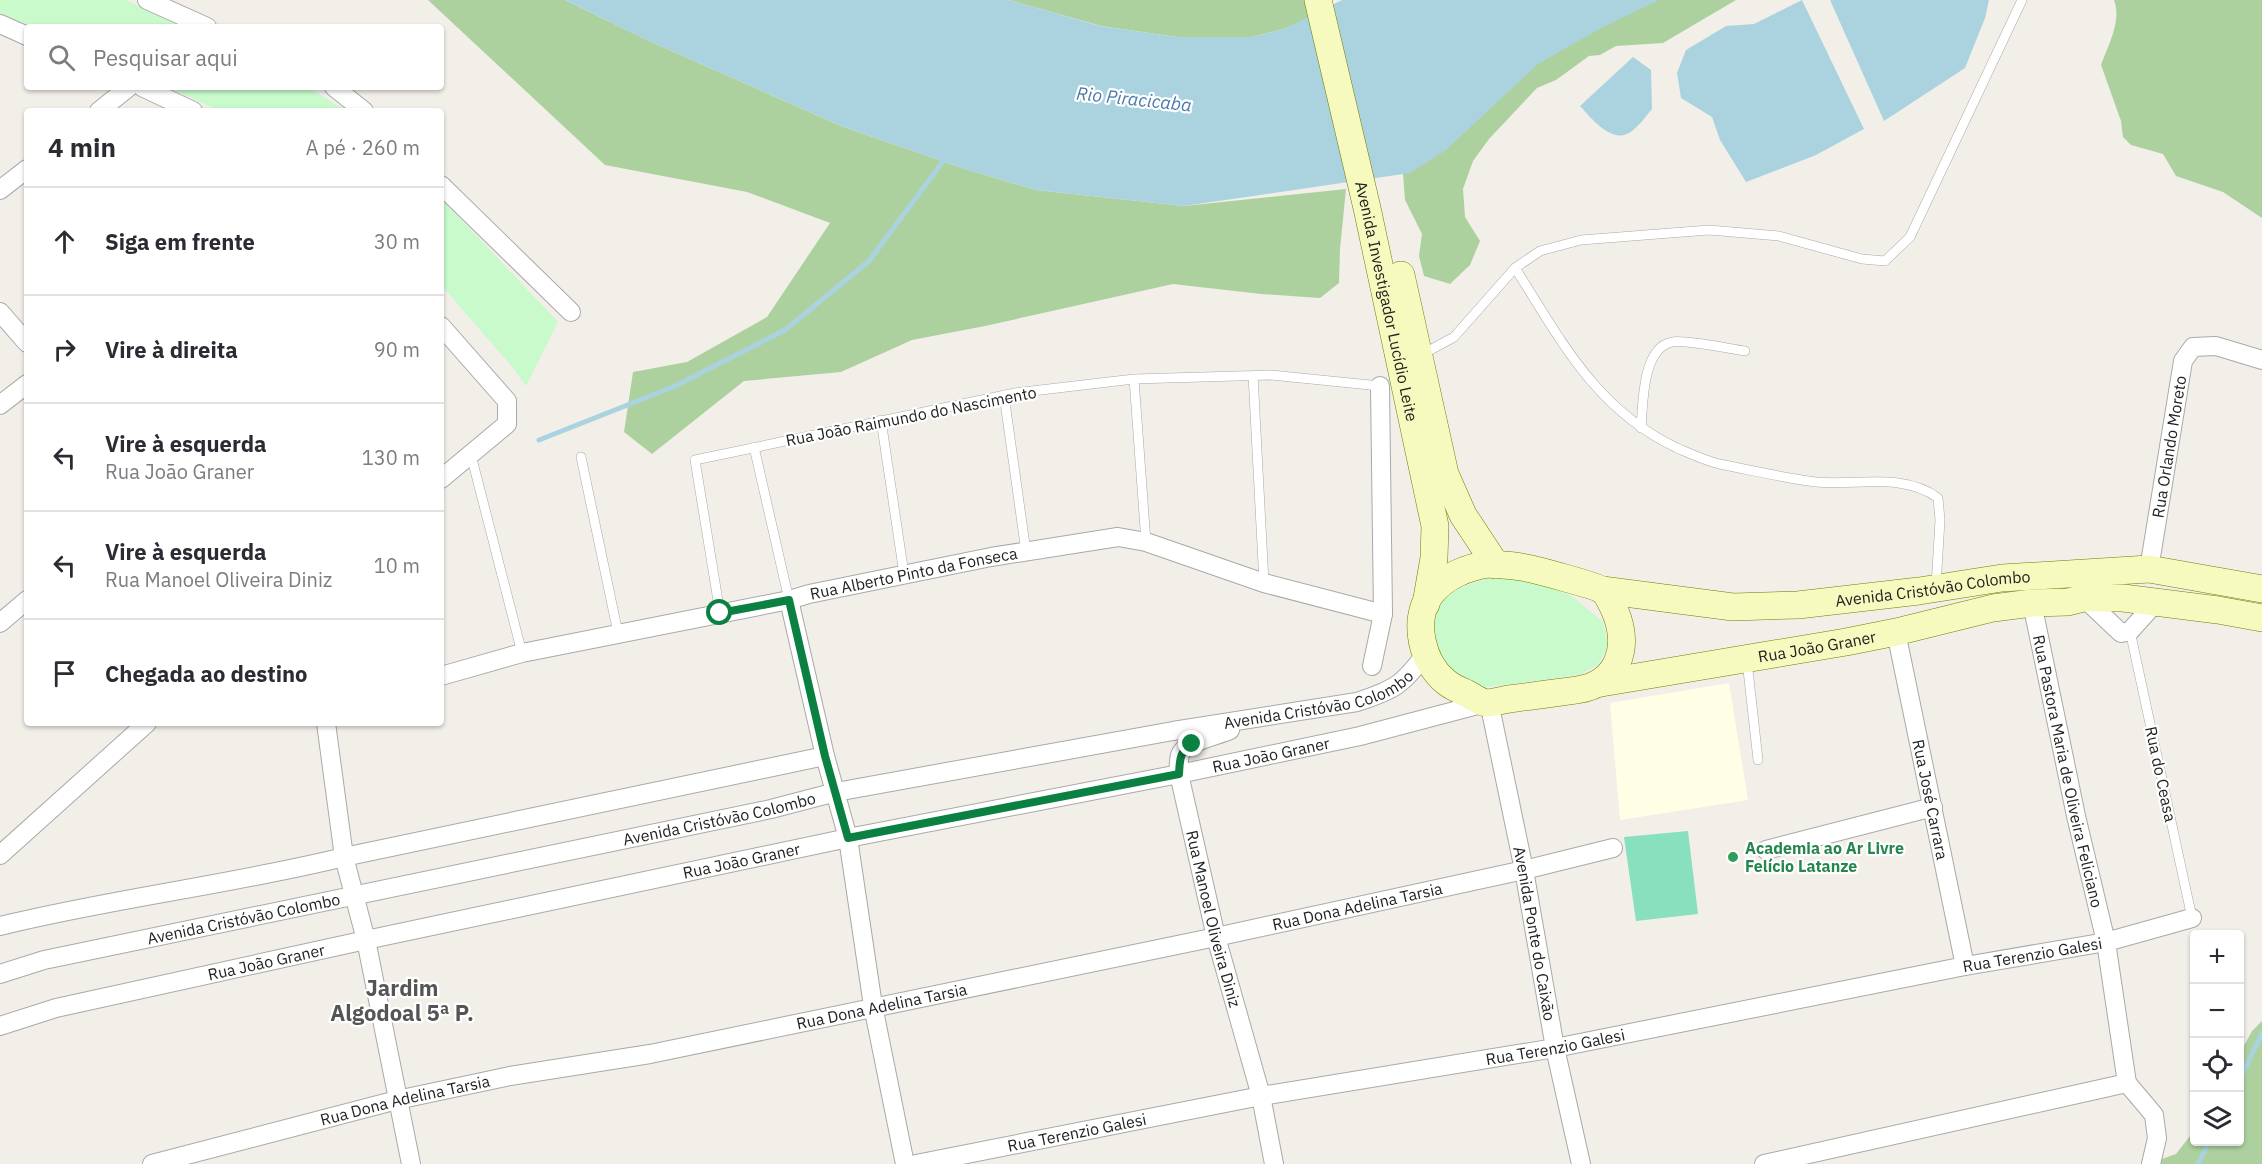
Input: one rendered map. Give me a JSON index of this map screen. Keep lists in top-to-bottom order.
{
  "streets": {
    "main road": ["Avenida Investigador Lucídio Leite", "Avenida Cristóvão Colombo", "Rua João Graner"],
    "street": [
      "Rua Orlando Moreto",
      "Rua Alberto Pinto da Fonseca",
      "Rua Pastora Maria de Oliveira Feliciano",
      "Rua José Carrara",
      "Rua Dona Adelina Tarsia",
      "Rua Manoel Oliveira Diniz",
      "Avenida Ponte do Caixão",
      "Rua Terenzio Galesi"
    ],
    "lane": ["Rua João Raimundo do Nascimento", "Rua do Ceasa"]
  },
  "crossings": [
    ["Avenida Investigador Lucídio Leite", "Avenida Cristóvão Colombo"],
    ["Avenida Investigador Lucídio Leite", "Rua João Graner"],
    ["Avenida Investigador Lucídio Leite", "Avenida Ponte do Caixão"],
    ["Rua João Raimundo do Nascimento", "Rua Alberto Pinto da Fonseca"],
    ["Rua Orlando Moreto", "Avenida Cristóvão Colombo"],
    ["Avenida Cristóvão Colombo", "Rua João Graner"],
    ["Avenida Cristóvão Colombo", "Rua Pastora Maria de Oliveira Feliciano"],
    ["Avenida Cristóvão Colombo", "Rua Manoel Oliveira Diniz"],
    ["Avenida Cristóvão Colombo", "Avenida Ponte do Caixão"],
    ["Rua João Graner", "Rua Pastora Maria de Oliveira Feliciano"],
    ["Rua João Graner", "Rua José Carrara"],
    ["Rua João Graner", "Rua Manoel Oliveira Diniz"],
    ["Rua João Graner", "Avenida Ponte do Caixão"],
    ["Rua Pastora Maria de Oliveira Feliciano", "Rua Terenzio Galesi"],
    ["Rua do Ceasa", "Rua Terenzio Galesi"],
    ["Rua José Carrara", "Rua Terenzio Galesi"],
    ["Rua Dona Adelina Tarsia", "Rua Manoel Oliveira Diniz"],
    ["Rua Dona Adelina Tarsia", "Avenida Ponte do Caixão"],
    ["Rua Manoel Oliveira Diniz", "Rua Terenzio Galesi"],
    ["Avenida Ponte do Caixão", "Rua Terenzio Galesi"]
  ],
  "districts": ["Jardim Algodoal 5ª P."],
  "water": ["Rio Piracicaba"],
  "places": ["Academia ao Ar Livre Felício Latanze"],
  "page": {
    "search": "Pesquisar aqui",
    "heading": ["4 min", "A pé · 260 m"],
    "list": [
      ["Siga em frente", "30 m"],
      ["Vire à direita", "90 m"],
      ["Vire à esquerda", "Rua João Graner", "130 m"],
      ["Vire à esquerda", "Rua Manoel Oliveira Diniz", "10 m"],
      "Chegada ao destino"
    ],
    "map_buttons": ["+", "−"]
  }
}
